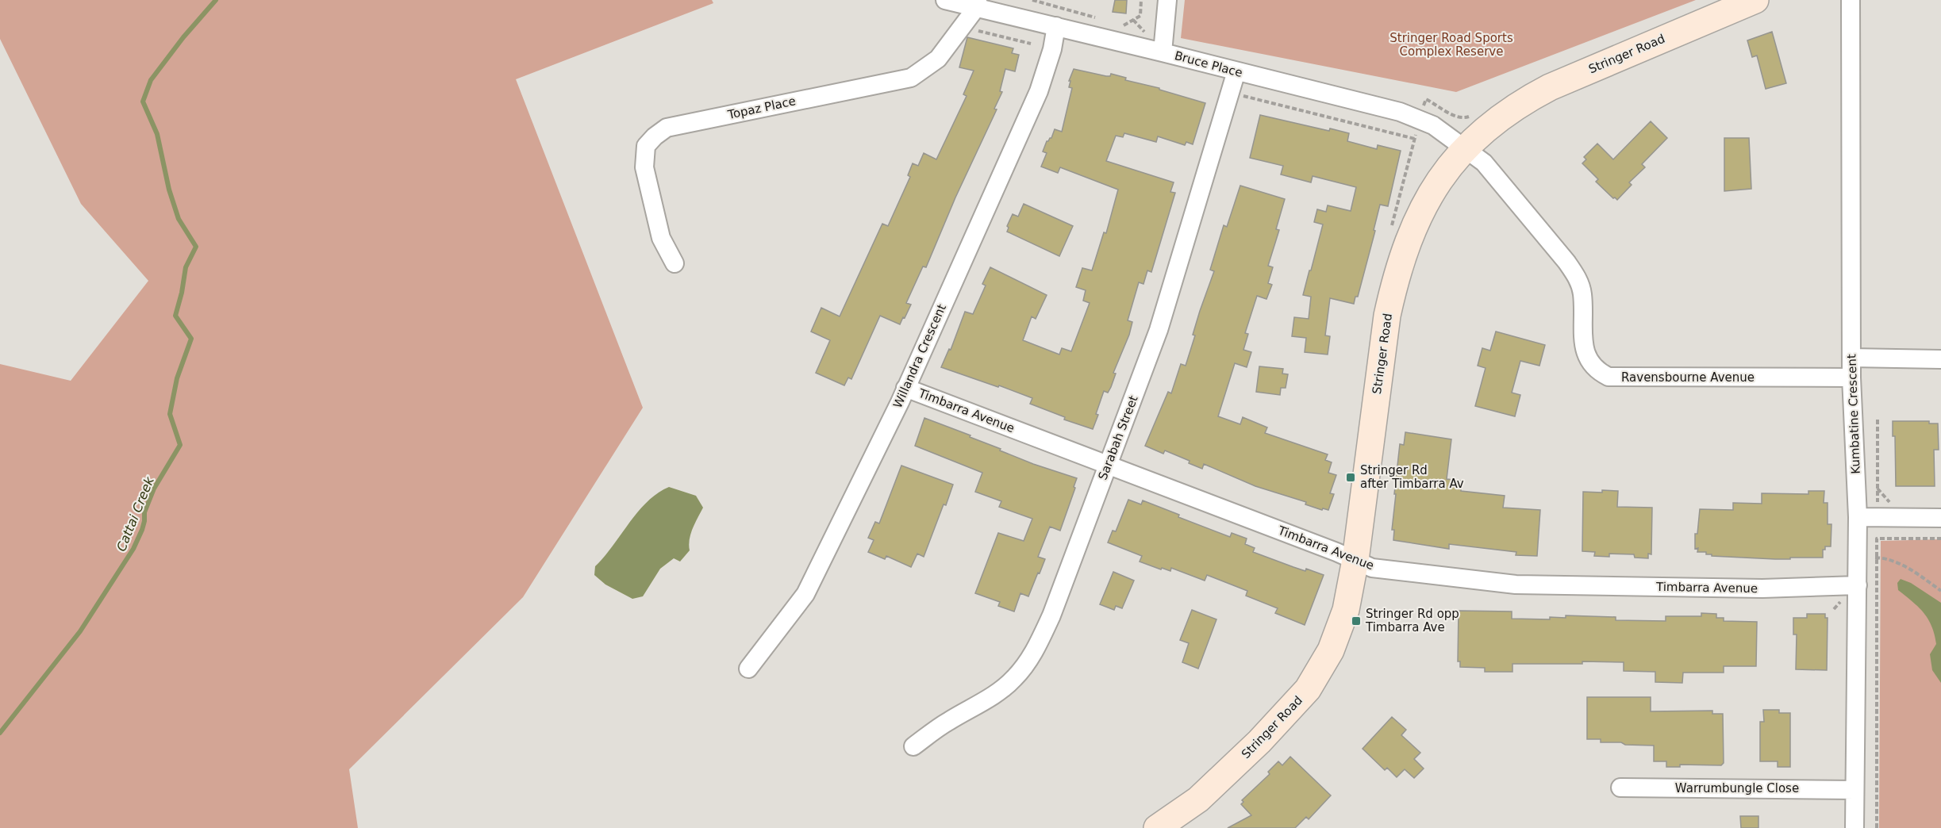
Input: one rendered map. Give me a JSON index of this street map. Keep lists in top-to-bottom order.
{
  "streets": {
    "street": [
      "Stringer Road",
      "Bruce Place",
      "Topaz Place",
      "Willandra Crescent",
      "Ravensbourne Avenue",
      "Timbarra Avenue",
      "Kumbatine Crescent",
      "Sarabah Street",
      "Warrumbungle Close"
    ]
  },
  "crossings": [
    ["Stringer Road", "Bruce Place"],
    ["Stringer Road", "Ravensbourne Avenue"],
    ["Stringer Road", "Timbarra Avenue"],
    ["Bruce Place", "Topaz Place"],
    ["Bruce Place", "Willandra Crescent"],
    ["Bruce Place", "Ravensbourne Avenue"],
    ["Bruce Place", "Sarabah Street"],
    ["Willandra Crescent", "Timbarra Avenue"],
    ["Ravensbourne Avenue", "Kumbatine Crescent"],
    ["Timbarra Avenue", "Kumbatine Crescent"],
    ["Timbarra Avenue", "Sarabah Street"],
    ["Kumbatine Crescent", "Warrumbungle Close"]
  ],
  "water": ["Cattai Creek"],
  "parks": ["Stringer Road Sports Complex Reserve"],
  "places": {
    "transit": ["Stringer Rd after Timbarra Av", "Stringer Rd opp Timbarra Ave"]
  }
}
